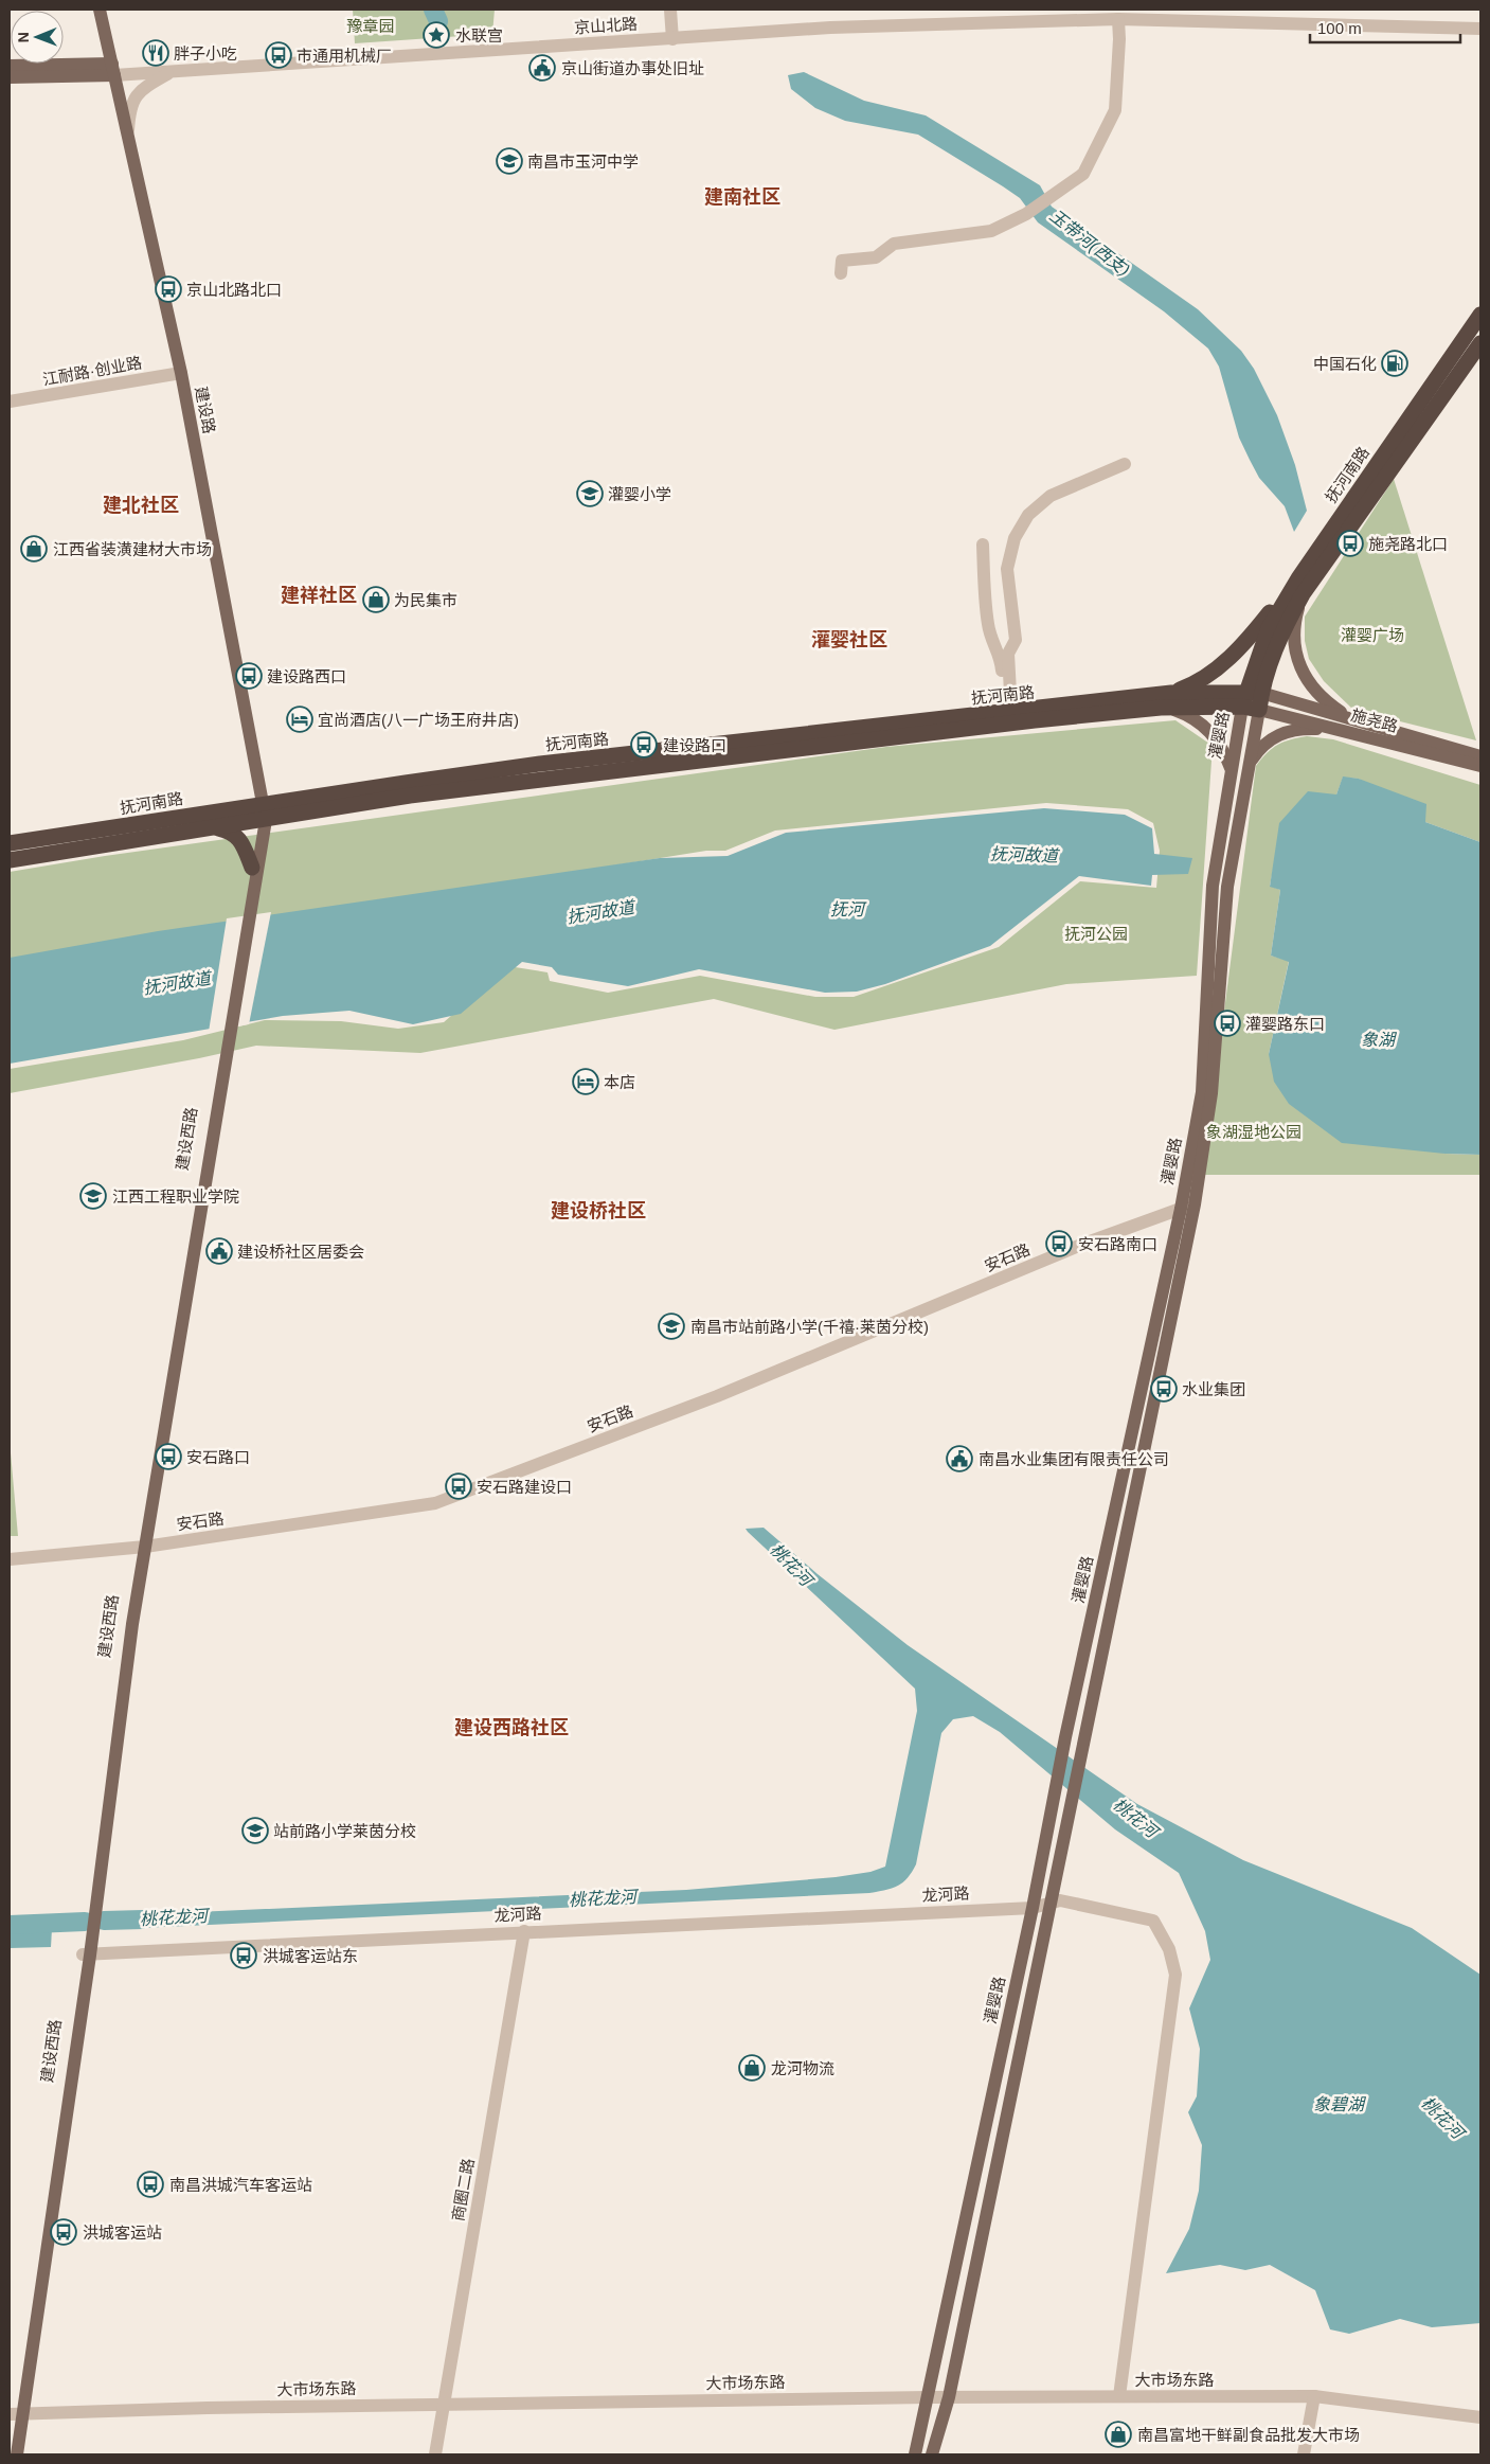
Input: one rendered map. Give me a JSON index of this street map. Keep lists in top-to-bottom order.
{
  "streets": {
    "highway": ["抚河南路"],
    "main road": [
      "建设路",
      "施尧路",
      "灌婴路",
      "建设西路"
    ],
    "street": [
      "京山北路",
      "江耐路·创业路",
      "安石路",
      "龙河路",
      "商圈二路",
      "大市场东路"
    ]
  },
  "crossings": [
    ["京山北路", "建设路"],
    ["江耐路·创业路", "建设路"],
    ["建设路", "抚河南路"],
    ["建设路", "建设西路"],
    ["抚河南路", "施尧路"],
    ["抚河南路", "灌婴路"],
    ["抚河南路", "建设西路"],
    ["施尧路", "灌婴路"],
    ["灌婴路", "安石路"],
    ["灌婴路", "龙河路"],
    ["灌婴路", "大市场东路"],
    ["建设西路", "安石路"],
    ["建设西路", "龙河路"],
    ["建设西路", "大市场东路"],
    ["龙河路", "商圈二路"],
    ["龙河路", "大市场东路"],
    ["商圈二路", "大市场东路"]
  ],
  "districts": [
    "建南社区",
    "建北社区",
    "建祥社区",
    "灌婴社区",
    "建设桥社区",
    "建设西路社区"
  ],
  "water": [
    "玉带河(西支)",
    "抚河故道",
    "抚河",
    "象湖",
    "桃花河",
    "桃花龙河",
    "象碧湖"
  ],
  "parks": [
    "豫章园",
    "灌婴广场",
    "抚河公园",
    "象湖湿地公园"
  ],
  "places": {
    "place": ["水联宫"],
    "restaurant": ["胖子小吃"],
    "bus stop": [
      "市通用机械厂",
      "京山北路北口",
      "施尧路北口",
      "建设路西口",
      "建设路口",
      "灌婴路东口",
      "安石路南口",
      "水业集团",
      "安石路口",
      "安石路建设口",
      "洪城客运站东",
      "南昌洪城汽车客运站",
      "洪城客运站"
    ],
    "public building": ["京山街道办事处旧址", "建设桥社区居委会", "南昌水业集团有限责任公司"],
    "school or university": [
      "南昌市玉河中学",
      "灌婴小学",
      "江西工程职业学院",
      "南昌市站前路小学(千禧·莱茵分校)",
      "站前路小学莱茵分校"
    ],
    "fuel station": ["中国石化"],
    "shop": [
      "江西省装潢建材大市场",
      "为民集市",
      "龙河物流",
      "南昌富地干鲜副食品批发大市场"
    ],
    "hotel": ["宜尚酒店(八一广场王府井店)", "本店"]
  },
  "scale_bar": "100 m",
  "north": "left"
}
